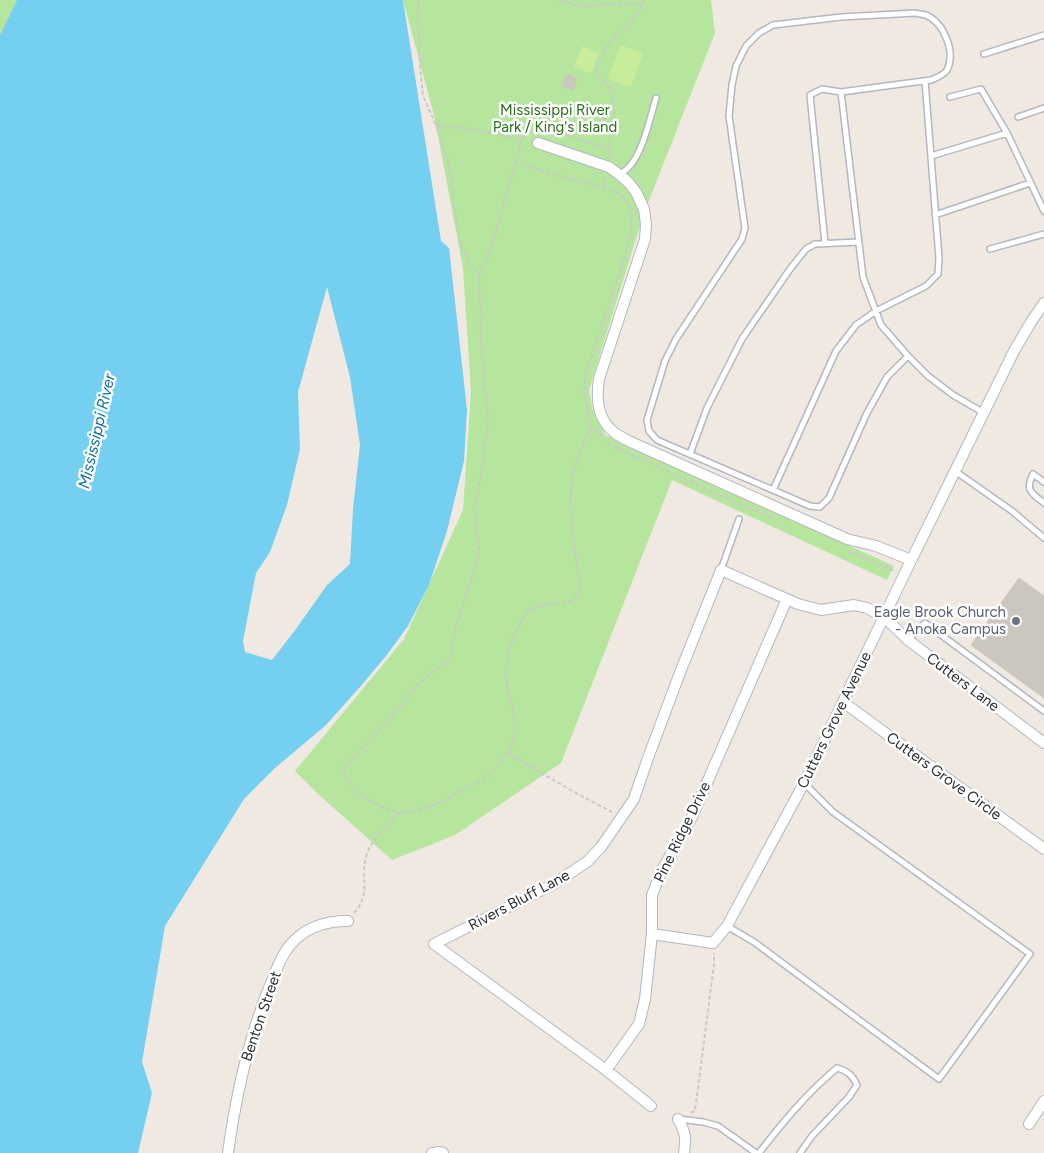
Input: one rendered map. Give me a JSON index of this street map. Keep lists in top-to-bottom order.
{
  "streets": {
    "street": [
      "Cutters Lane",
      "Cutters Grove Avenue",
      "Cutters Grove Circle",
      "Pine Ridge Drive",
      "Rivers Bluff Lane",
      "Benton Street"
    ]
  },
  "crossings": [
    ["Cutters Lane", "Cutters Grove Avenue"],
    ["Cutters Grove Avenue", "Cutters Grove Circle"],
    ["Pine Ridge Drive", "Rivers Bluff Lane"]
  ],
  "water": ["Mississippi River"],
  "parks": ["Mississippi River Park / King's Island"],
  "places": ["Eagle Brook Church - Anoka Campus"]
}
